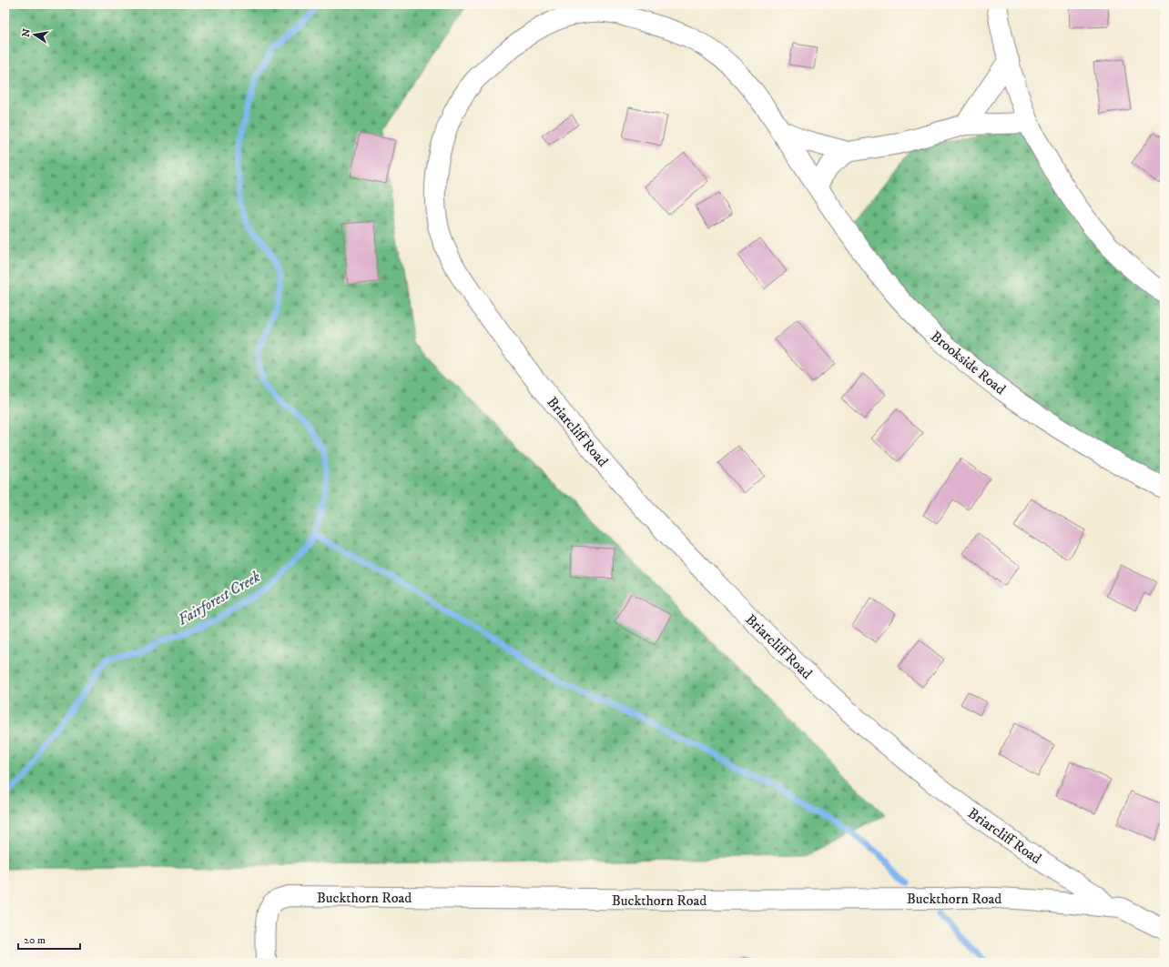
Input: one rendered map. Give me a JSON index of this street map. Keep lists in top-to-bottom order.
{
  "streets": {
    "street": ["Brookside Road", "Briarcliff Road", "Buckthorn Road"]
  },
  "crossings": [
    ["Brookside Road", "Briarcliff Road"],
    ["Briarcliff Road", "Buckthorn Road"]
  ],
  "water": ["Fairforest Creek"],
  "scale_bar": "20 m",
  "north": "left"
}
